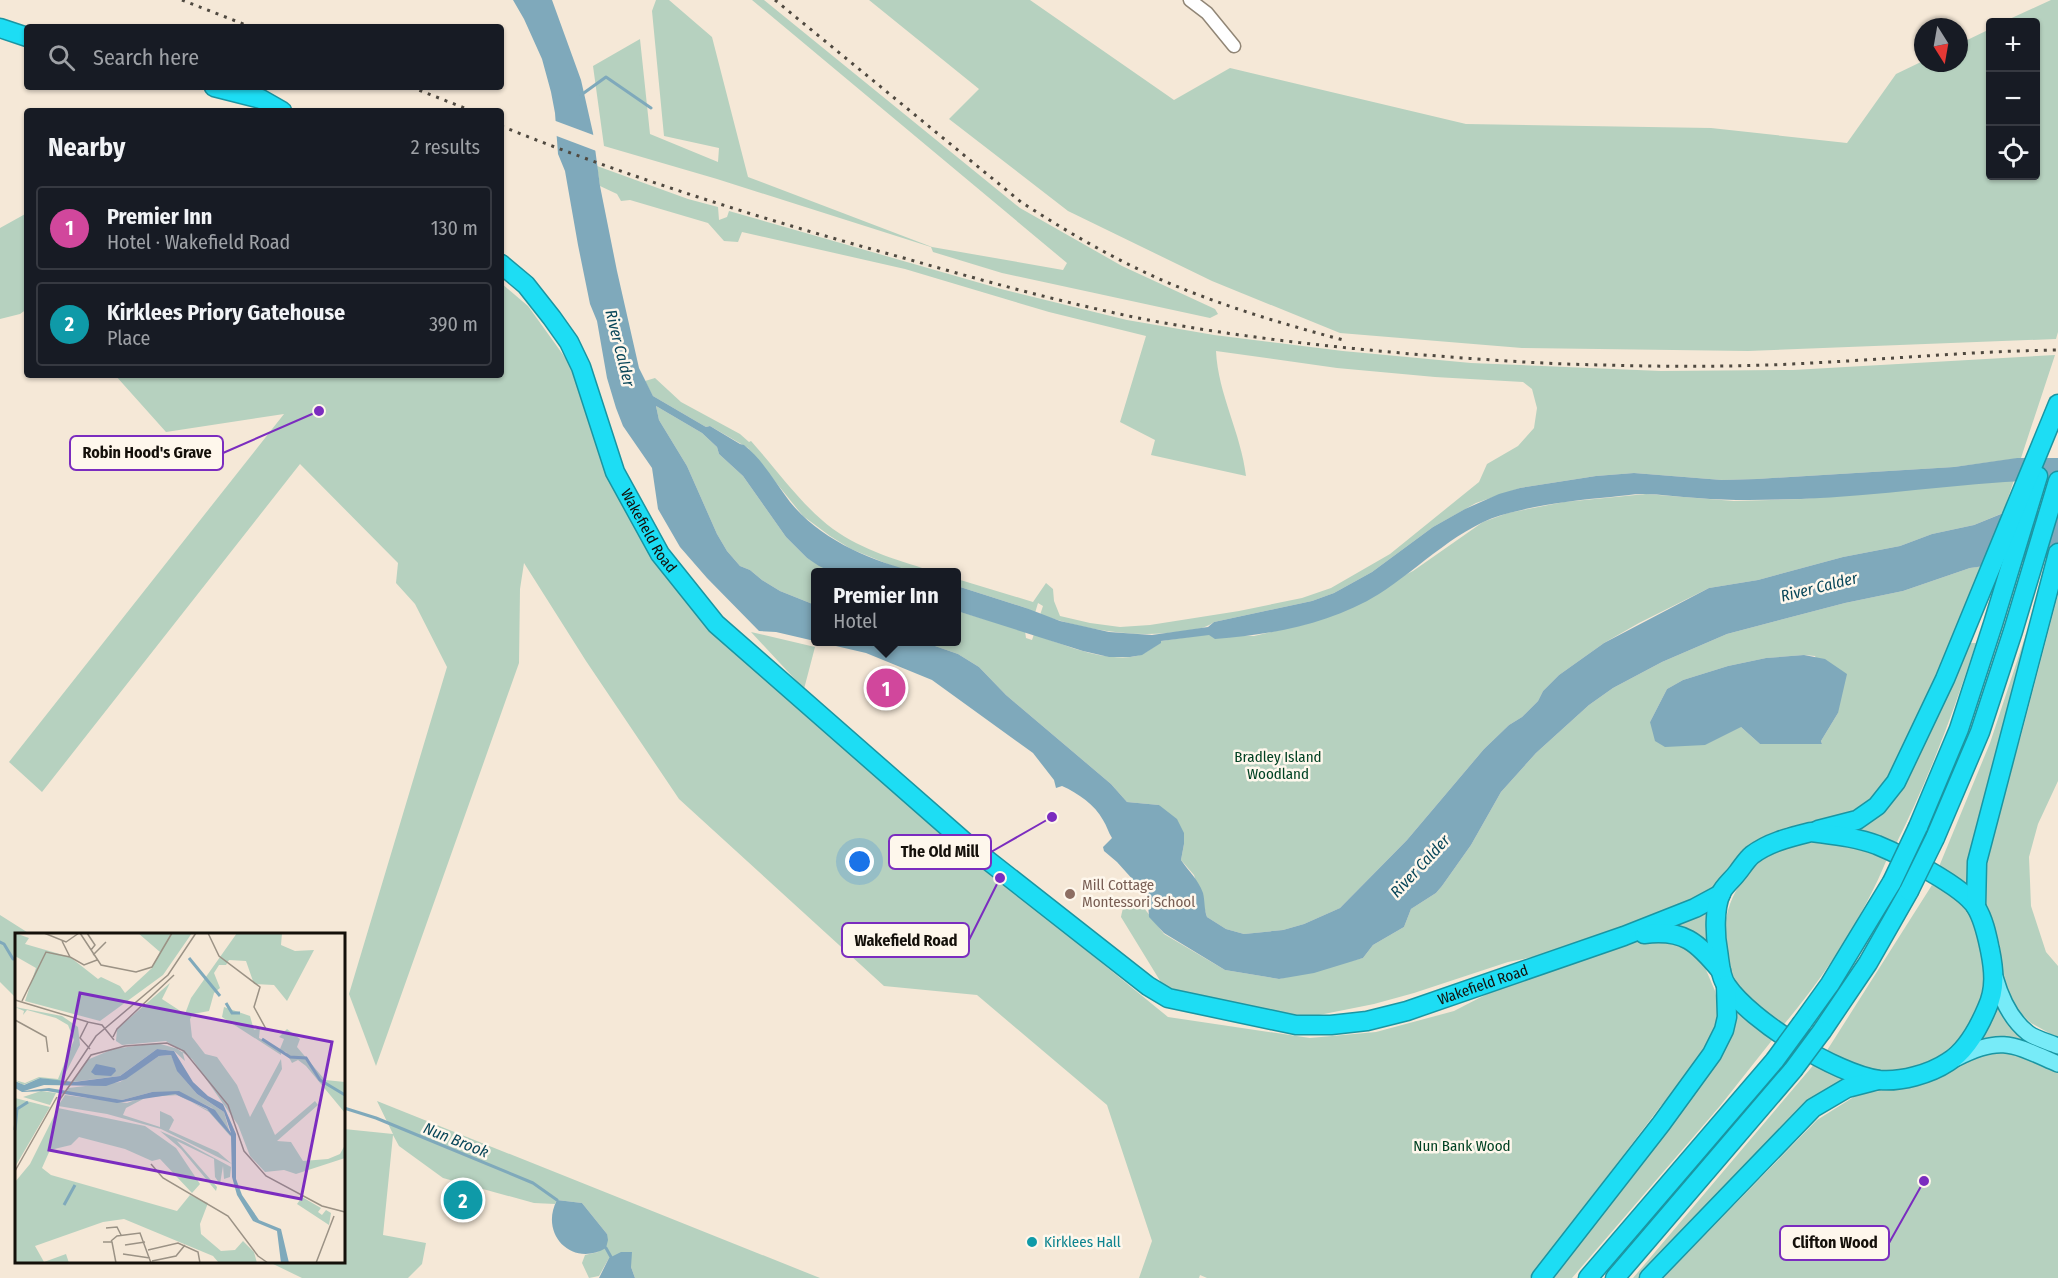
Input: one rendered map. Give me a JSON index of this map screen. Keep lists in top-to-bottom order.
{
  "streets": {
    "highway": ["Wakefield Road"]
  },
  "water": ["River Calder", "Nun Brook"],
  "parks": ["Bradley Island Woodland", "Nun Bank Wood"],
  "places": [
    "Robin Hood's Grave",
    "The Old Mill",
    "Wakefield Road",
    "Mill Cottage Montessori School",
    "Clifton Wood",
    "Kirklees Hall"
  ],
  "north": "bottom",
  "page": {
    "map_buttons": ["+", "−"],
    "search": "Search here",
    "heading": ["Nearby", "2 results"],
    "list": [
      {
        "mark": "1",
        "name": "Premier Inn",
        "note": "Hotel · Wakefield Road",
        "value": "130 m"
      },
      {
        "mark": "2",
        "name": "Kirklees Priory Gatehouse",
        "note": "Place",
        "value": "390 m"
      }
    ],
    "popup": ["Premier Inn", "Hotel"],
    "pins": ["1", "2"]
  }
}
